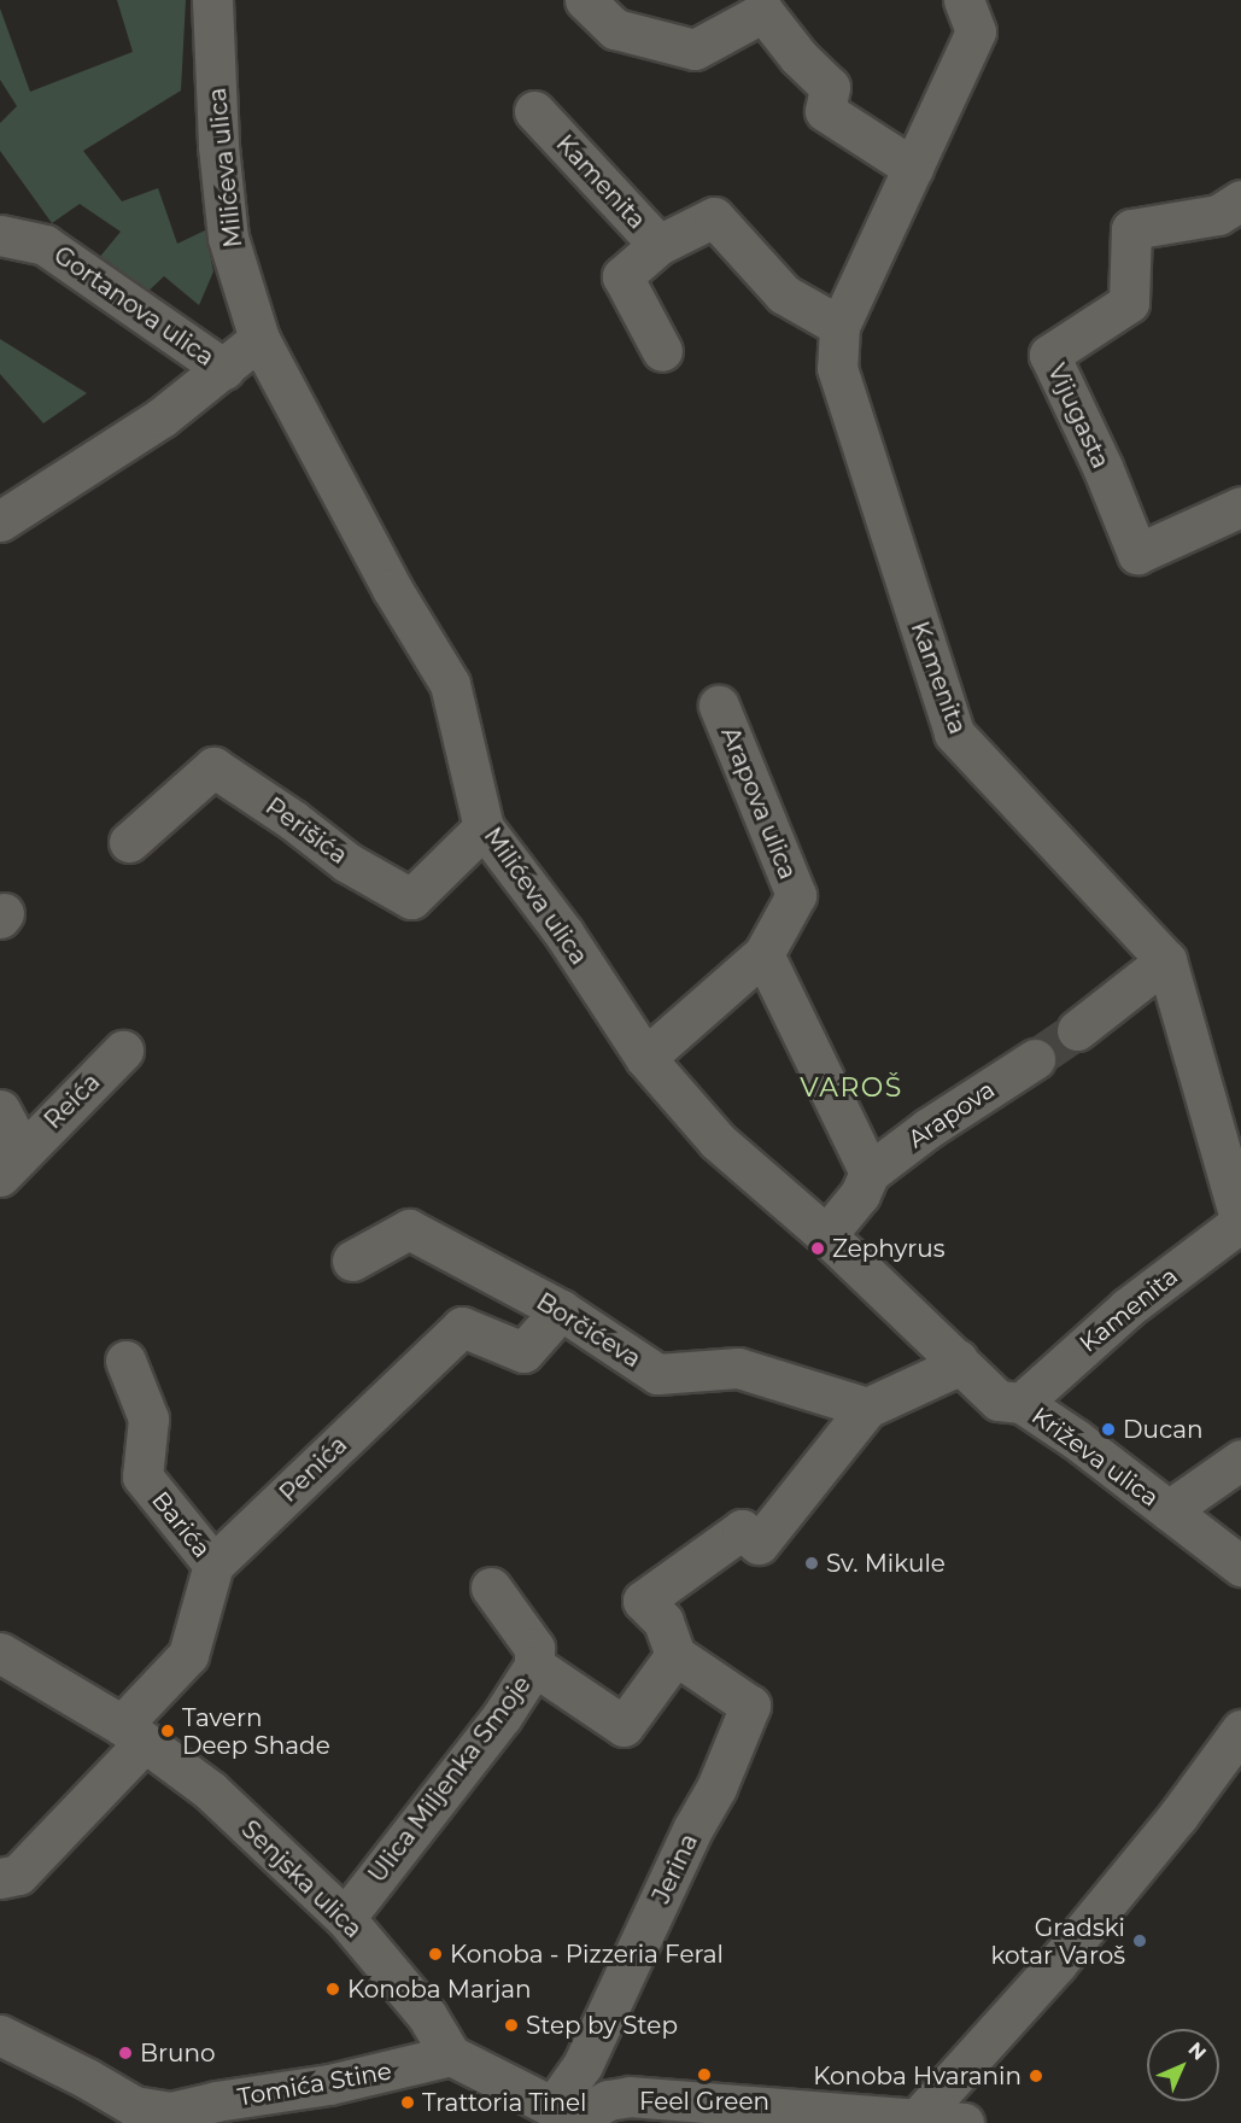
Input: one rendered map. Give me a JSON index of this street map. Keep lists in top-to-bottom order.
{
  "streets": {
    "street": [
      "Milićeva ulica",
      "Kamenita",
      "Gortanova ulica",
      "Vijugasta",
      "Arapova ulica",
      "Perišića",
      "Reića",
      "Arapova",
      "Borčićeva",
      "Križeva ulica",
      "Penića",
      "Barića",
      "Ulica Miljenka Smoje",
      "Jerina",
      "Senjska ulica",
      "Tomića Stine"
    ]
  },
  "crossings": [
    ["Milićeva ulica", "Kamenita"],
    ["Milićeva ulica", "Arapova ulica"],
    ["Milićeva ulica", "Perišića"],
    ["Milićeva ulica", "Arapova"],
    ["Milićeva ulica", "Križeva ulica"],
    ["Kamenita", "Križeva ulica"],
    ["Borčićeva", "Penića"],
    ["Penića", "Barića"],
    ["Ulica Miljenka Smoje", "Jerina"],
    ["Ulica Miljenka Smoje", "Senjska ulica"],
    ["Senjska ulica", "Tomića Stine"]
  ],
  "districts": ["VAROŠ"],
  "places": [
    "Zephyrus",
    "Ducan",
    "Sv. Mikule",
    "Tavern Deep Shade",
    "Gradski kotar Varoš",
    "Konoba - Pizzeria Feral",
    "Konoba Marjan",
    "Step by Step",
    "Bruno",
    "Feel Green",
    "Konoba Hvaranin",
    "Trattoria Tinel"
  ],
  "north": "top right"
}
